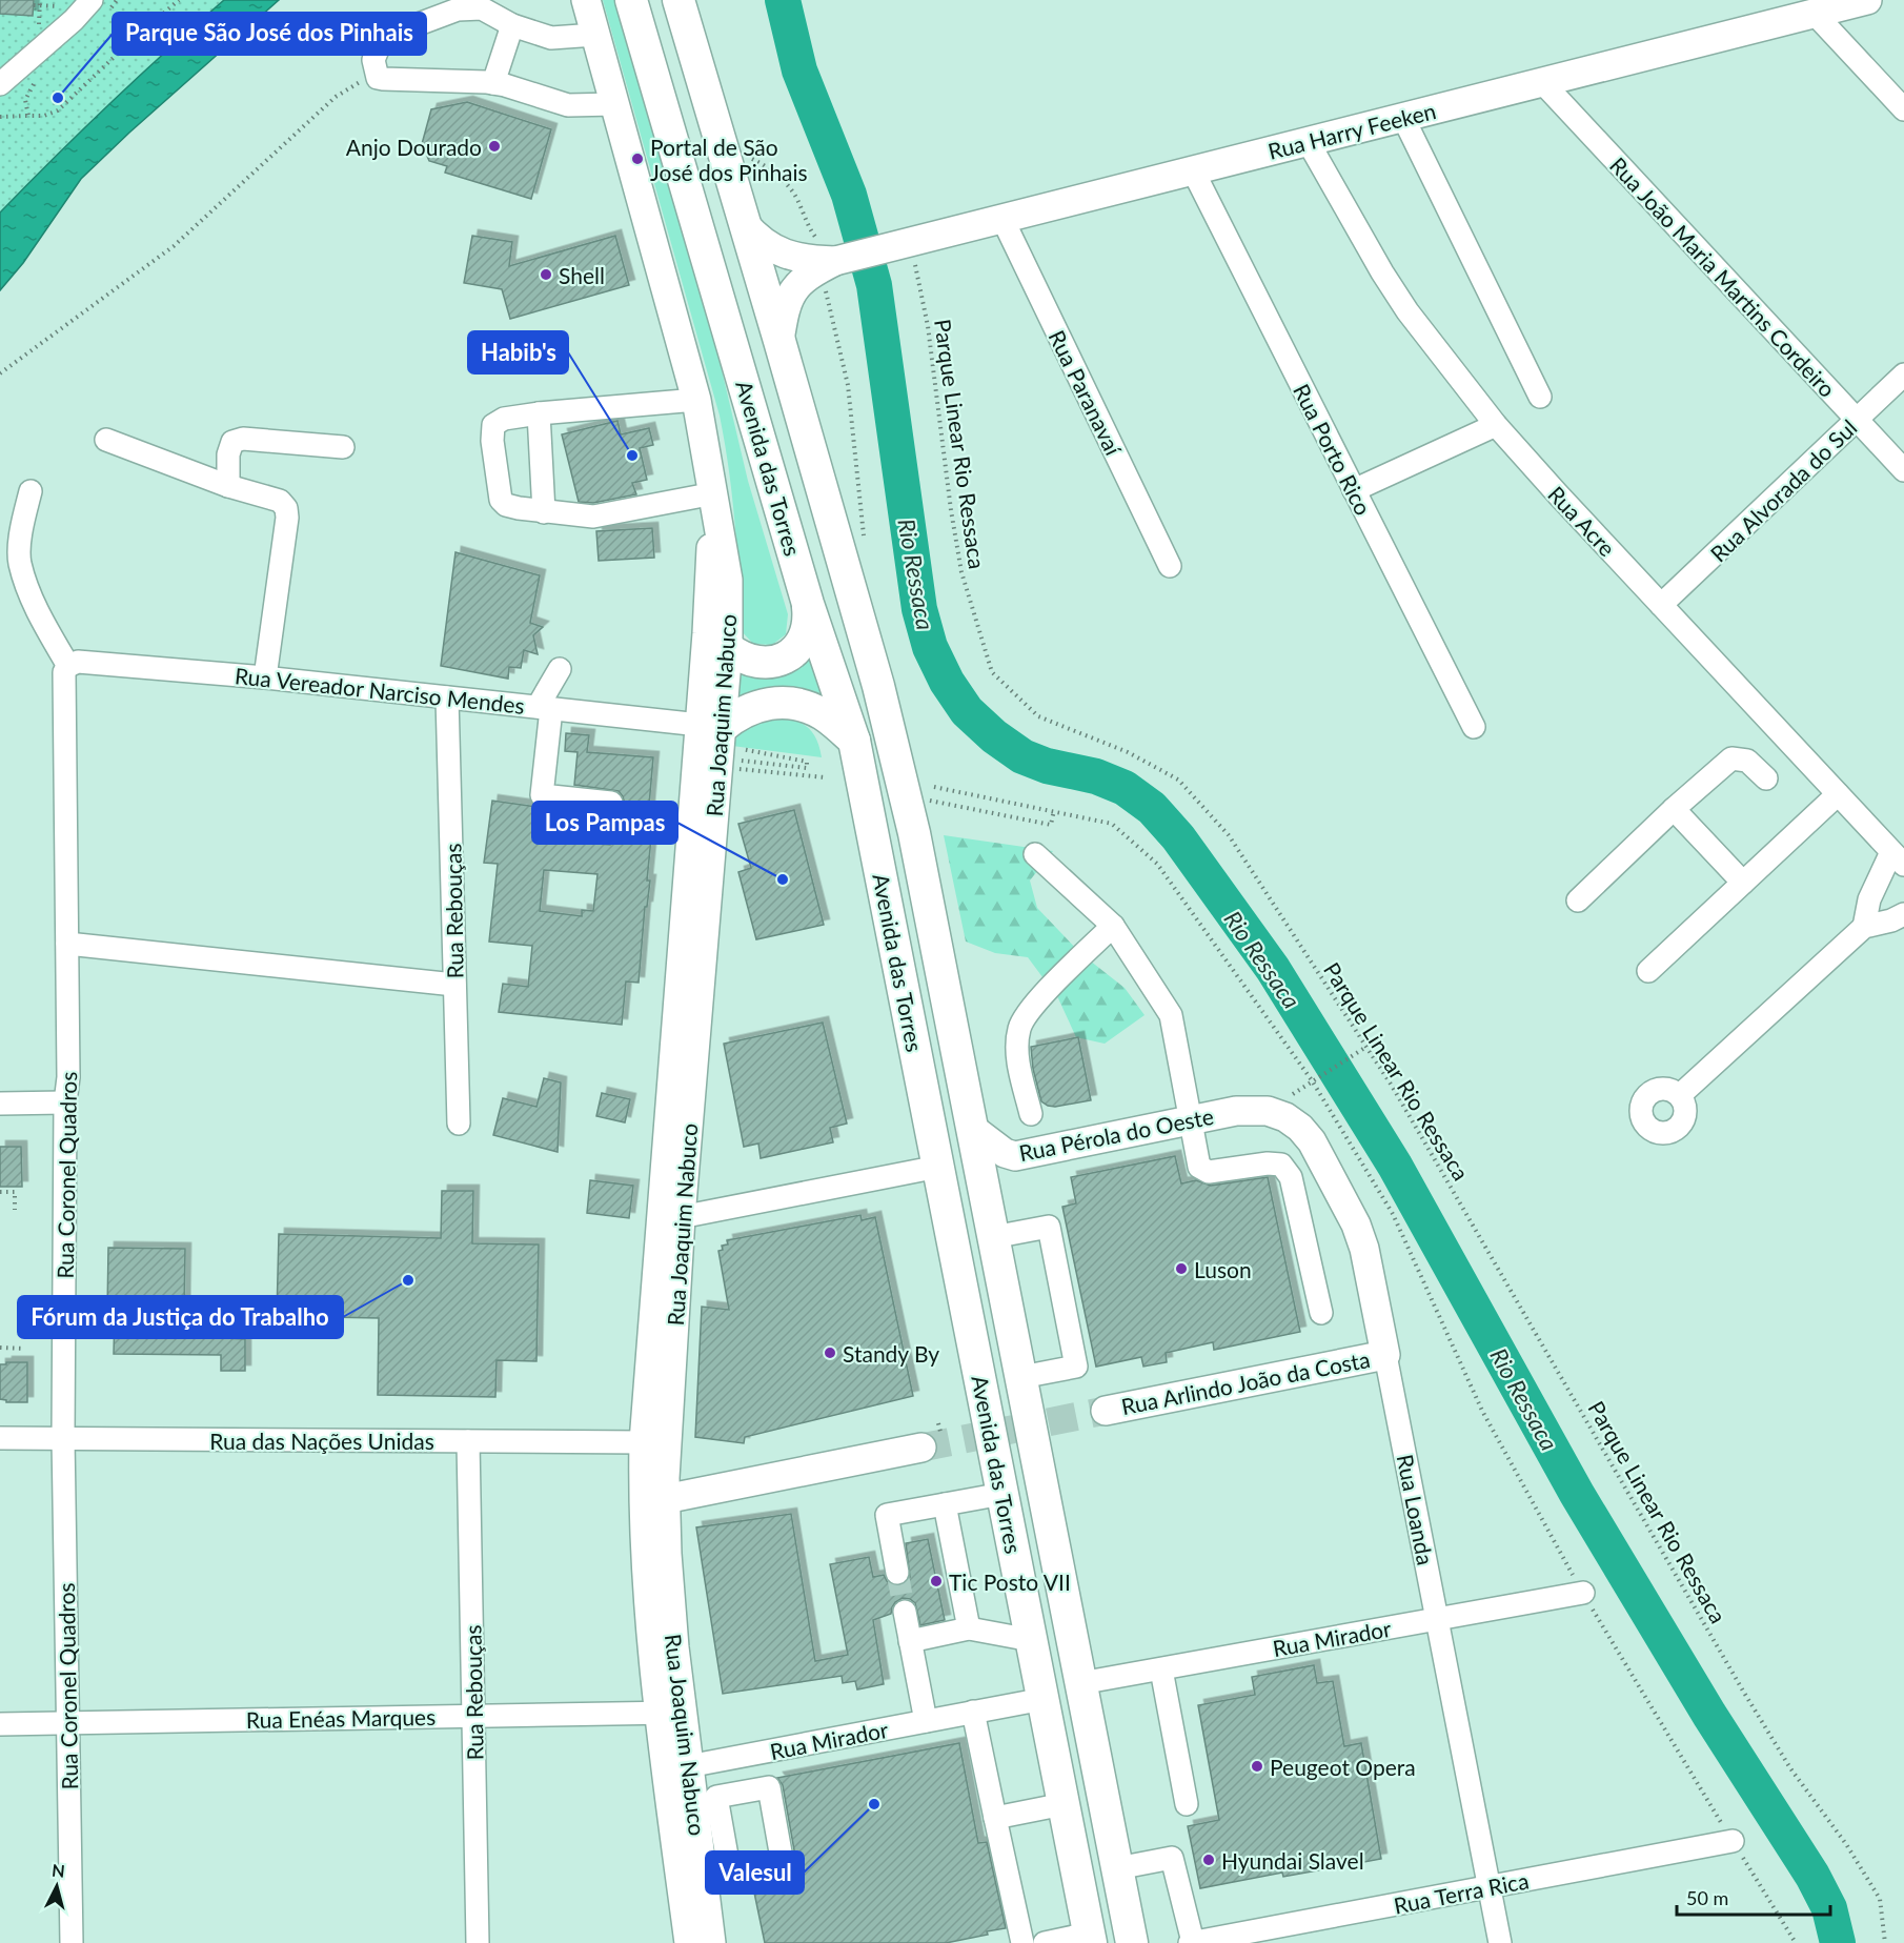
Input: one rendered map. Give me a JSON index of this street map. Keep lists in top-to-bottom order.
{
  "streets": {
    "highway": ["Avenida das Torres"],
    "main road": [
      "Rua Harry Feeken",
      "Rua Joaquim Nabuco",
      "Rua Pérola do Oeste",
      "Rua Arlindo João da Costa",
      "Rua Loanda"
    ],
    "street": [
      "Rua João Maria Martins Cordeiro",
      "Rua Paranavaí",
      "Rua Porto Rico",
      "Rua Alvorada do Sul",
      "Rua Acre",
      "Rua Vereador Narciso Mendes",
      "Rua Rebouças",
      "Rua Coronel Quadros",
      "Rua das Nações Unidas",
      "Rua Mirador",
      "Rua Enéas Marques",
      "Rua Terra Rica"
    ],
    "path": ["Parque Linear Rio Ressaca"]
  },
  "crossings": [
    ["Rua Harry Feeken", "Rua João Maria Martins Cordeiro"],
    ["Rua Harry Feeken", "Rua Paranavaí"],
    ["Rua Harry Feeken", "Rua Porto Rico"],
    ["Rua Harry Feeken", "Avenida das Torres"],
    ["Rua Harry Feeken", "Rua Acre"],
    ["Rua João Maria Martins Cordeiro", "Rua Alvorada do Sul"],
    ["Avenida das Torres", "Rua Pérola do Oeste"],
    ["Avenida das Torres", "Rua Mirador"],
    ["Rua Alvorada do Sul", "Rua Acre"],
    ["Rua Vereador Narciso Mendes", "Rua Joaquim Nabuco"],
    ["Rua Vereador Narciso Mendes", "Rua Rebouças"],
    ["Rua Vereador Narciso Mendes", "Rua Coronel Quadros"],
    ["Rua Joaquim Nabuco", "Rua das Nações Unidas"],
    ["Rua Joaquim Nabuco", "Rua Mirador"],
    ["Rua Joaquim Nabuco", "Rua Enéas Marques"],
    ["Rua Rebouças", "Rua das Nações Unidas"],
    ["Rua Rebouças", "Rua Enéas Marques"],
    ["Rua Pérola do Oeste", "Rua Loanda"],
    ["Rua Coronel Quadros", "Rua das Nações Unidas"],
    ["Rua Coronel Quadros", "Rua Enéas Marques"],
    ["Rua Arlindo João da Costa", "Rua Loanda"],
    ["Rua Loanda", "Rua Mirador"],
    ["Rua Loanda", "Rua Terra Rica"]
  ],
  "water": ["Rio Ressaca"],
  "places": [
    "Parque São José dos Pinhais",
    "Anjo Dourado",
    "Portal de São José dos Pinhais",
    "Shell",
    "Habib's",
    "Los Pampas",
    "Luson",
    "Fórum da Justiça do Trabalho",
    "Standy By",
    "Tic Posto VII",
    "Peugeot Opera",
    "Valesul",
    "Hyundai Slavel"
  ],
  "scale_bar": "50 m",
  "north": "top"
}
